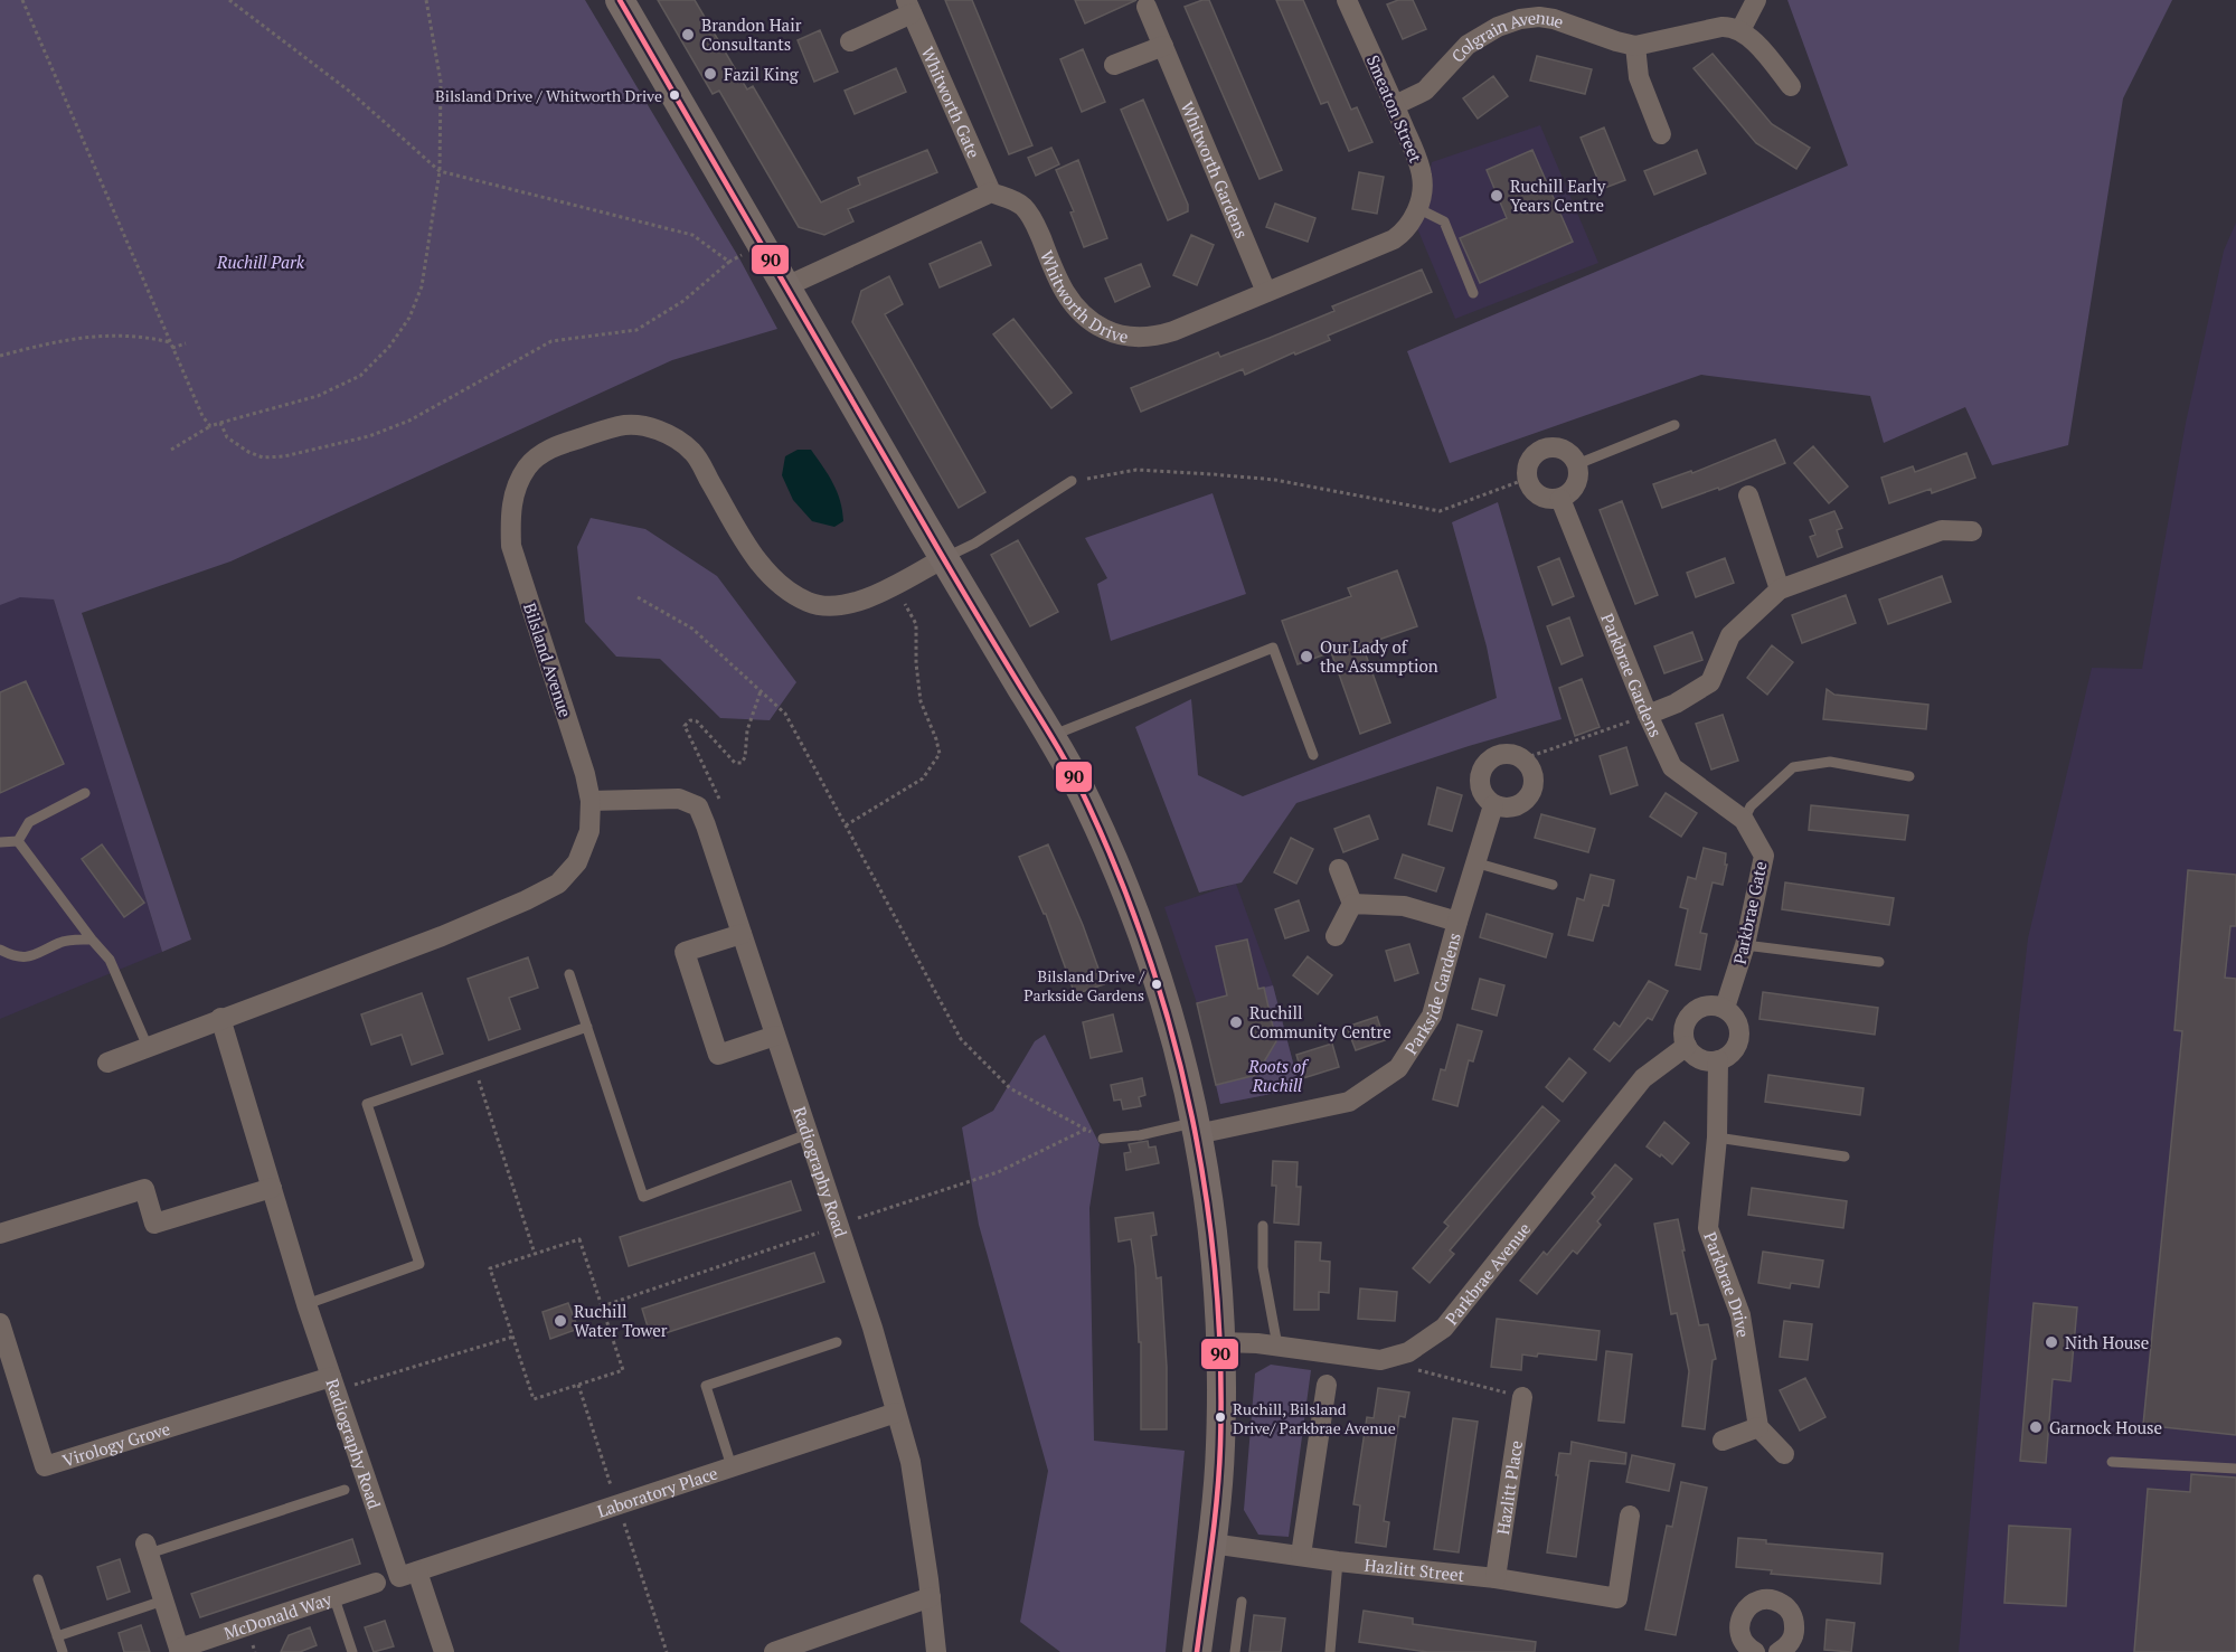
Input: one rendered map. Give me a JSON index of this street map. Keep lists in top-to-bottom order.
{
  "streets": {
    "street": [
      "Colgrain Avenue",
      "Whitworth Gate",
      "Smeaton Street",
      "Whitworth Gardens",
      "Whitworth Drive",
      "Bilsland Avenue",
      "Parkbrae Gardens",
      "Parkbrae Gate",
      "Parkside Gardens",
      "Radiography Road",
      "Parkbrae Avenue",
      "Parkbrae Drive",
      "Virology Grove",
      "Hazlitt Place",
      "Laboratory Place",
      "Hazlitt Street",
      "McDonald Way"
    ]
  },
  "crossings": [
    ["Colgrain Avenue", "Smeaton Street"],
    ["Whitworth Gate", "Whitworth Drive"],
    ["Smeaton Street", "Whitworth Drive"],
    ["Whitworth Gardens", "Whitworth Drive"],
    ["Bilsland Avenue", "Radiography Road"],
    ["Parkbrae Gardens", "Parkbrae Gate"],
    ["Parkbrae Gate", "Parkbrae Avenue"],
    ["Parkbrae Gate", "Parkbrae Drive"],
    ["Radiography Road", "Virology Grove"],
    ["Radiography Road", "Laboratory Place"],
    ["Parkbrae Avenue", "Parkbrae Drive"],
    ["Hazlitt Place", "Hazlitt Street"]
  ],
  "parks": ["Ruchill Park", "Roots of Ruchill"],
  "places": [
    "Brandon Hair Consultants",
    "Fazil King",
    "Bilsland Drive / Whitworth Drive",
    "Ruchill Early Years Centre",
    "Our Lady of the Assumption",
    "Bilsland Drive / Parkside Gardens",
    "Ruchill Community Centre",
    "Ruchill Water Tower",
    "Nith House",
    "Ruchill, Bilsland Drive/ Parkbrae Avenue",
    "Garnock House"
  ],
  "lines": ["transit line 90"]
}
